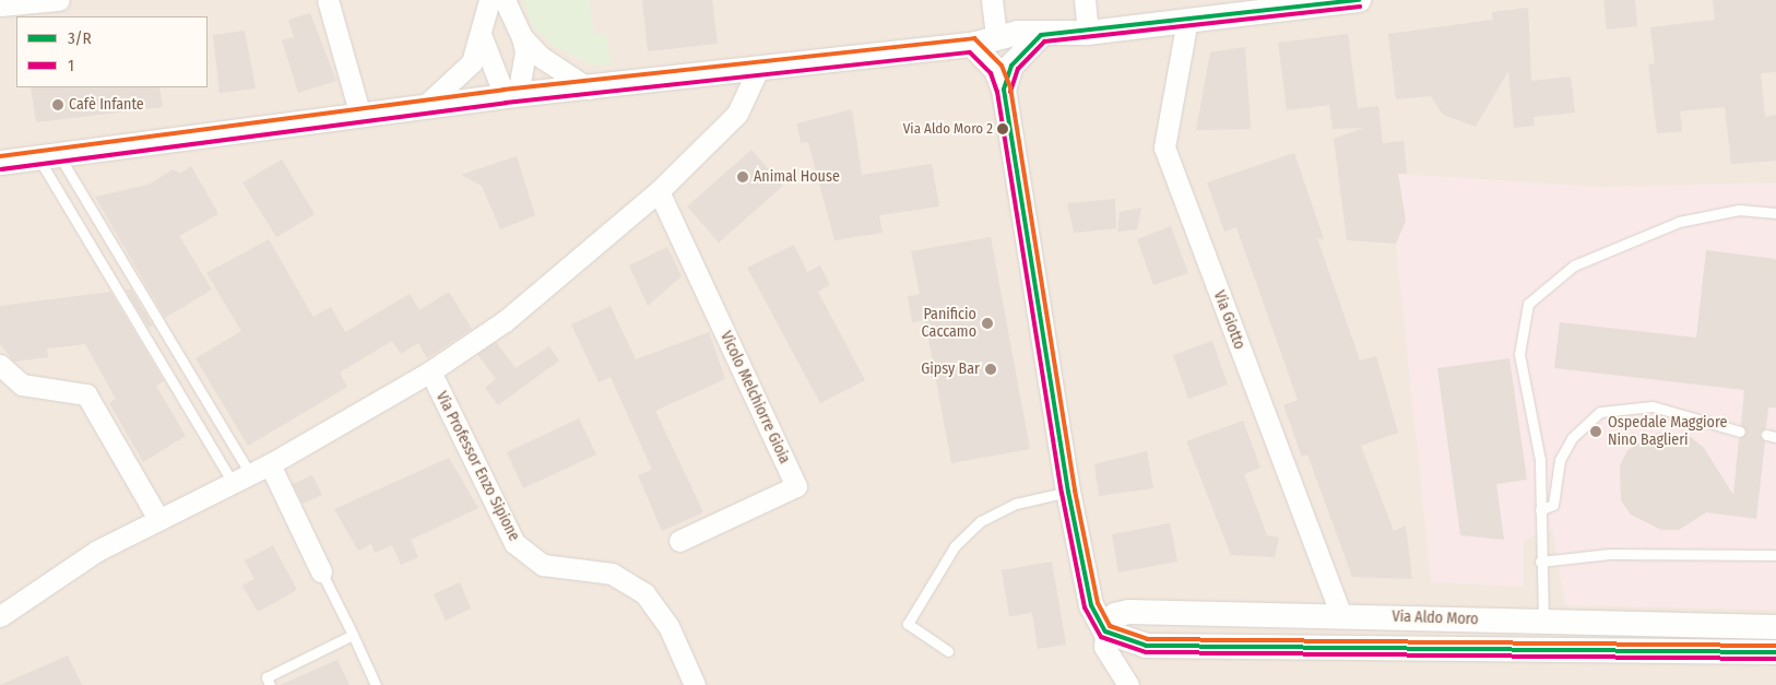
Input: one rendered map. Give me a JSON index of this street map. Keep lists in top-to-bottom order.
{
  "streets": {
    "street": [
      "Via Giotto",
      "Vicolo Melchiorre Gioia",
      "Via Professor Enzo Sipione",
      "Via Aldo Moro"
    ]
  },
  "crossings": [
    ["Via Giotto", "Via Aldo Moro"]
  ],
  "places": [
    "Cafè Infante",
    "Via Aldo Moro 2",
    "Animal House",
    "Panificio Caccamo",
    "Gipsy Bar",
    "Ospedale Maggiore Nino Baglieri"
  ],
  "lines": ["transit line 3/R", "transit line 1"],
  "legend": ["3/R", "1"]
}
